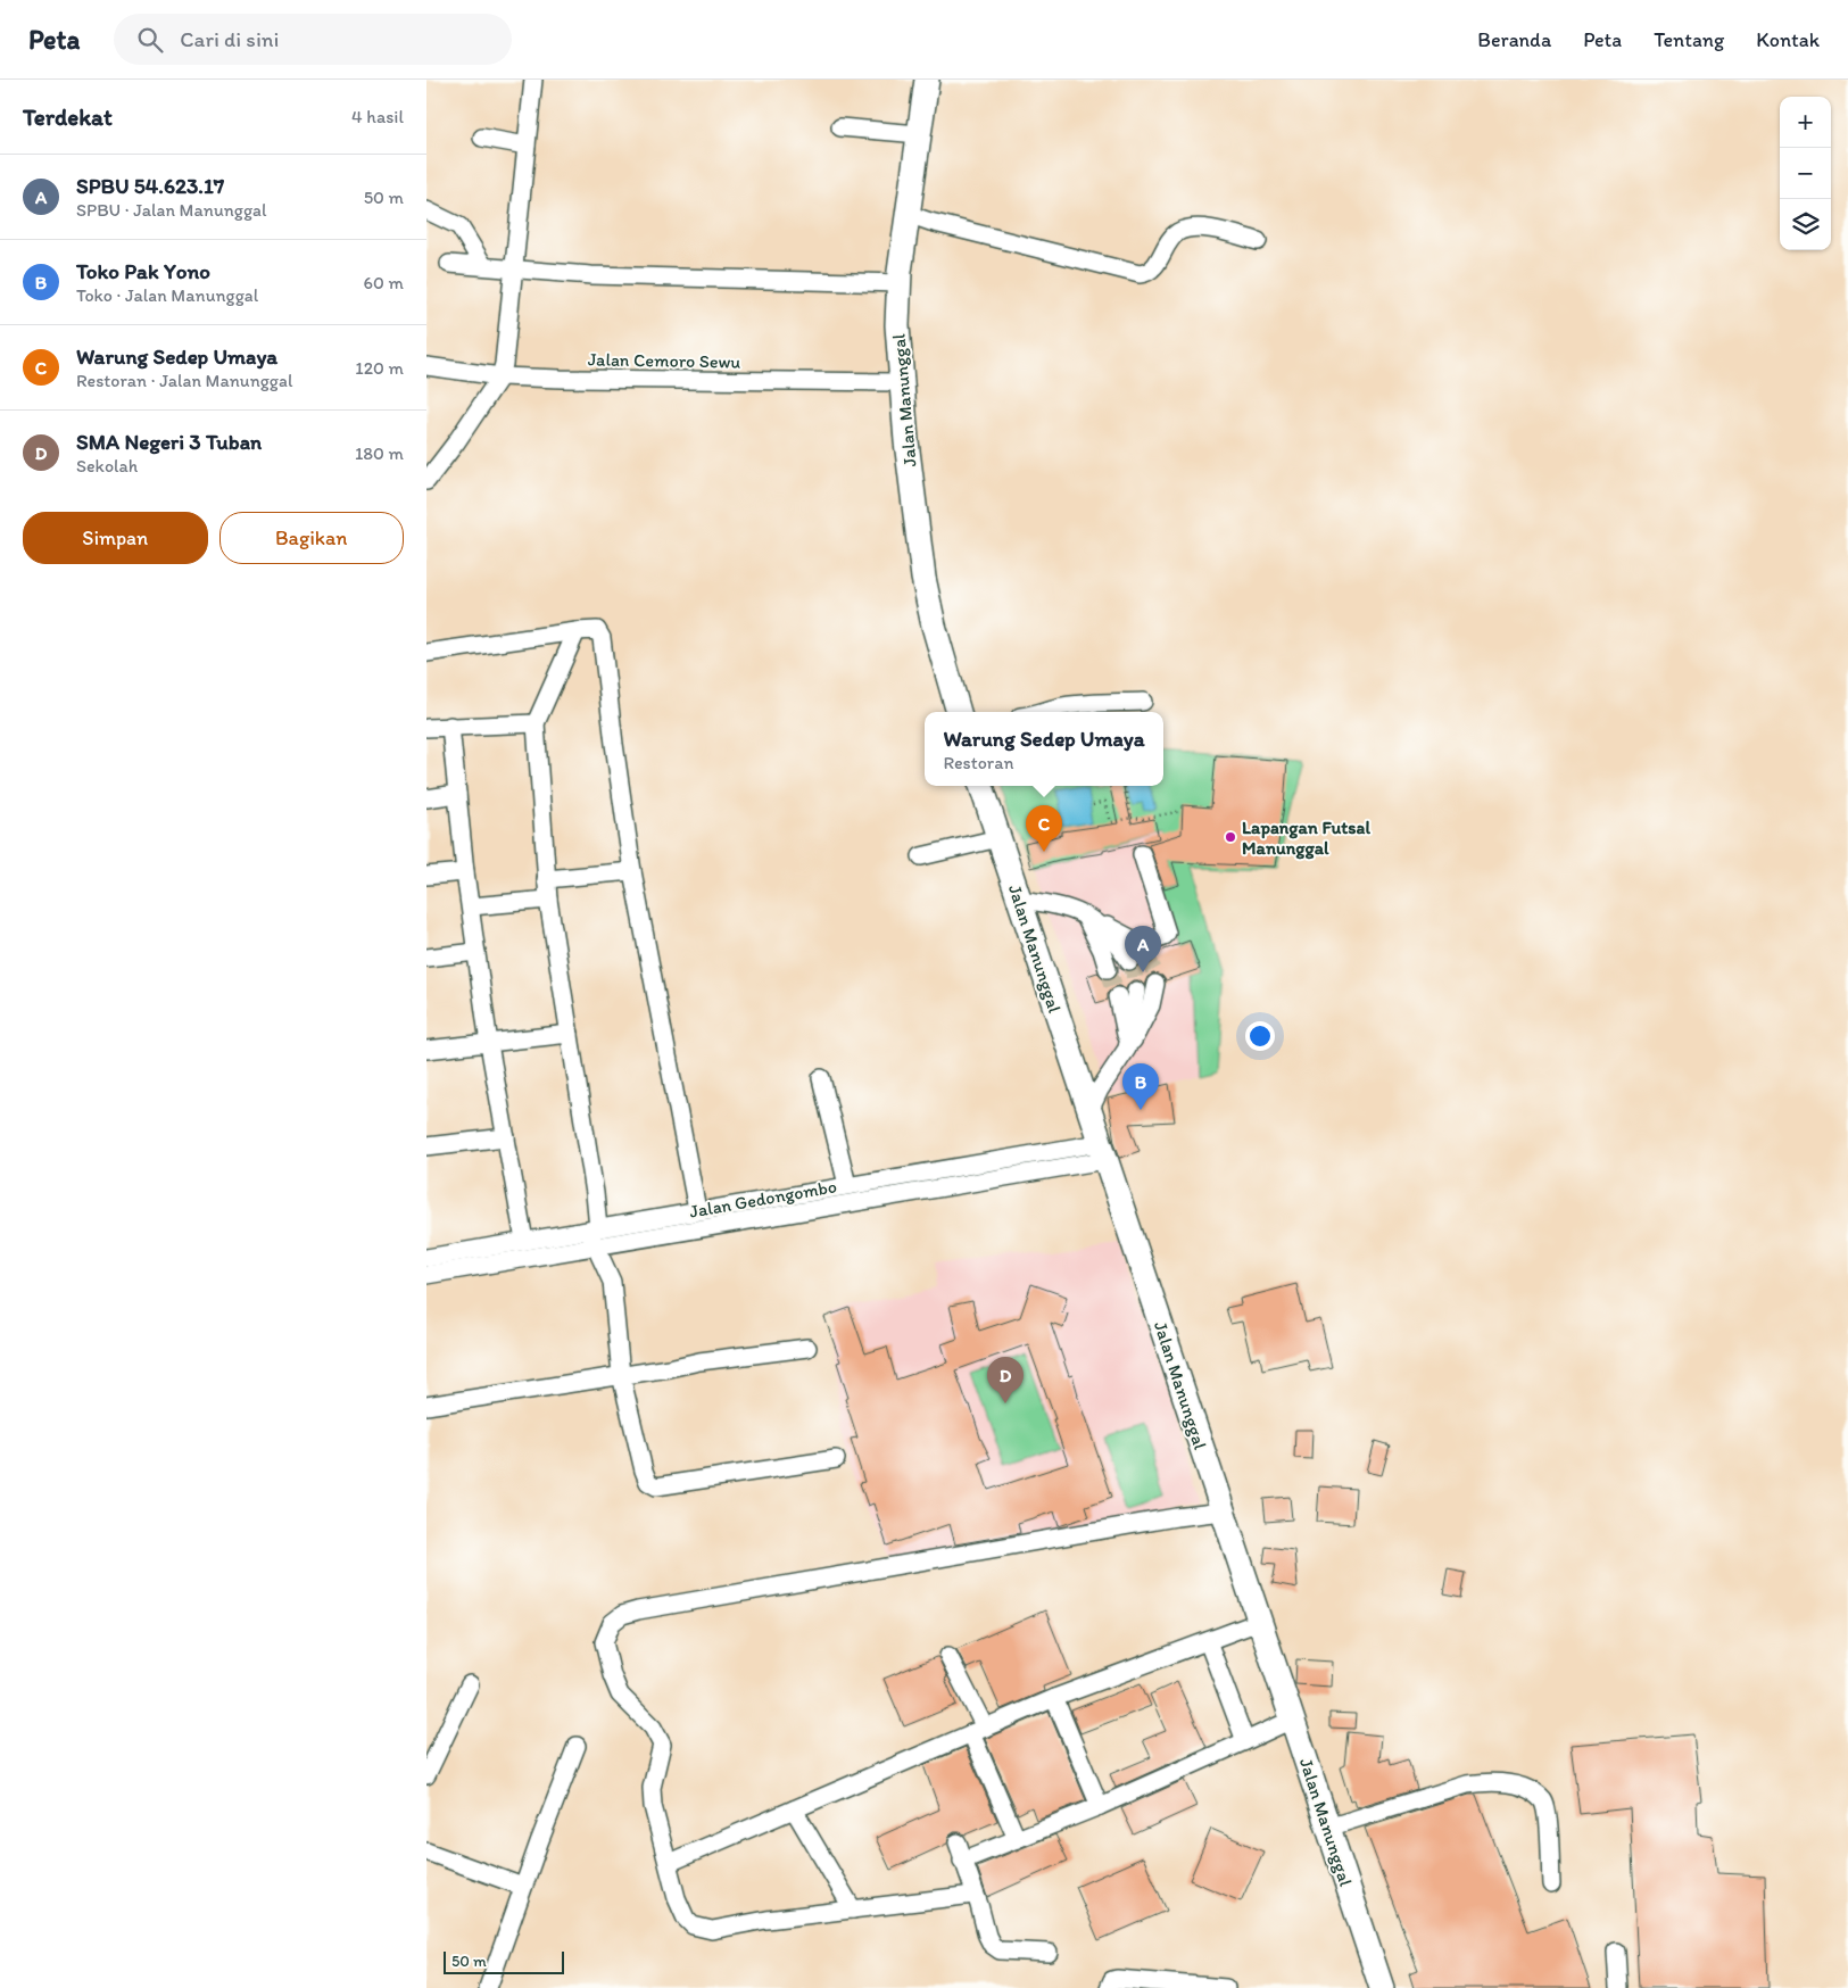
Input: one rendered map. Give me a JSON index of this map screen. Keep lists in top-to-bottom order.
{
  "streets": {
    "highway": ["Jalan Manunggal"],
    "street": ["Jalan Cemoro Sewu", "Jalan Gedongombo"]
  },
  "crossings": [
    ["Jalan Cemoro Sewu", "Jalan Manunggal"],
    ["Jalan Manunggal", "Jalan Gedongombo"]
  ],
  "places": ["Lapangan Futsal Manunggal"],
  "scale_bar": "50 m",
  "page": {
    "header": "Peta",
    "search": "Cari di sini",
    "nav": [
      "Beranda",
      "Peta",
      "Tentang",
      "Kontak"
    ],
    "heading": ["Terdekat", "4 hasil"],
    "map_buttons": ["+", "−"],
    "list": [
      {
        "mark": "A",
        "name": "SPBU 54.623.17",
        "note": "SPBU · Jalan Manunggal",
        "value": "50 m"
      },
      {
        "mark": "B",
        "name": "Toko Pak Yono",
        "note": "Toko · Jalan Manunggal",
        "value": "60 m"
      },
      {
        "mark": "C",
        "name": "Warung Sedep Umaya",
        "note": "Restoran · Jalan Manunggal",
        "value": "120 m"
      },
      {
        "mark": "D",
        "name": "SMA Negeri 3 Tuban",
        "note": "Sekolah",
        "value": "180 m"
      }
    ],
    "buttons": ["Simpan", "Bagikan"],
    "popup": ["Warung Sedep Umaya", "Restoran"],
    "pins": [
      "C",
      "A",
      "B",
      "D"
    ],
    "scale": "50 m"
  }
}
